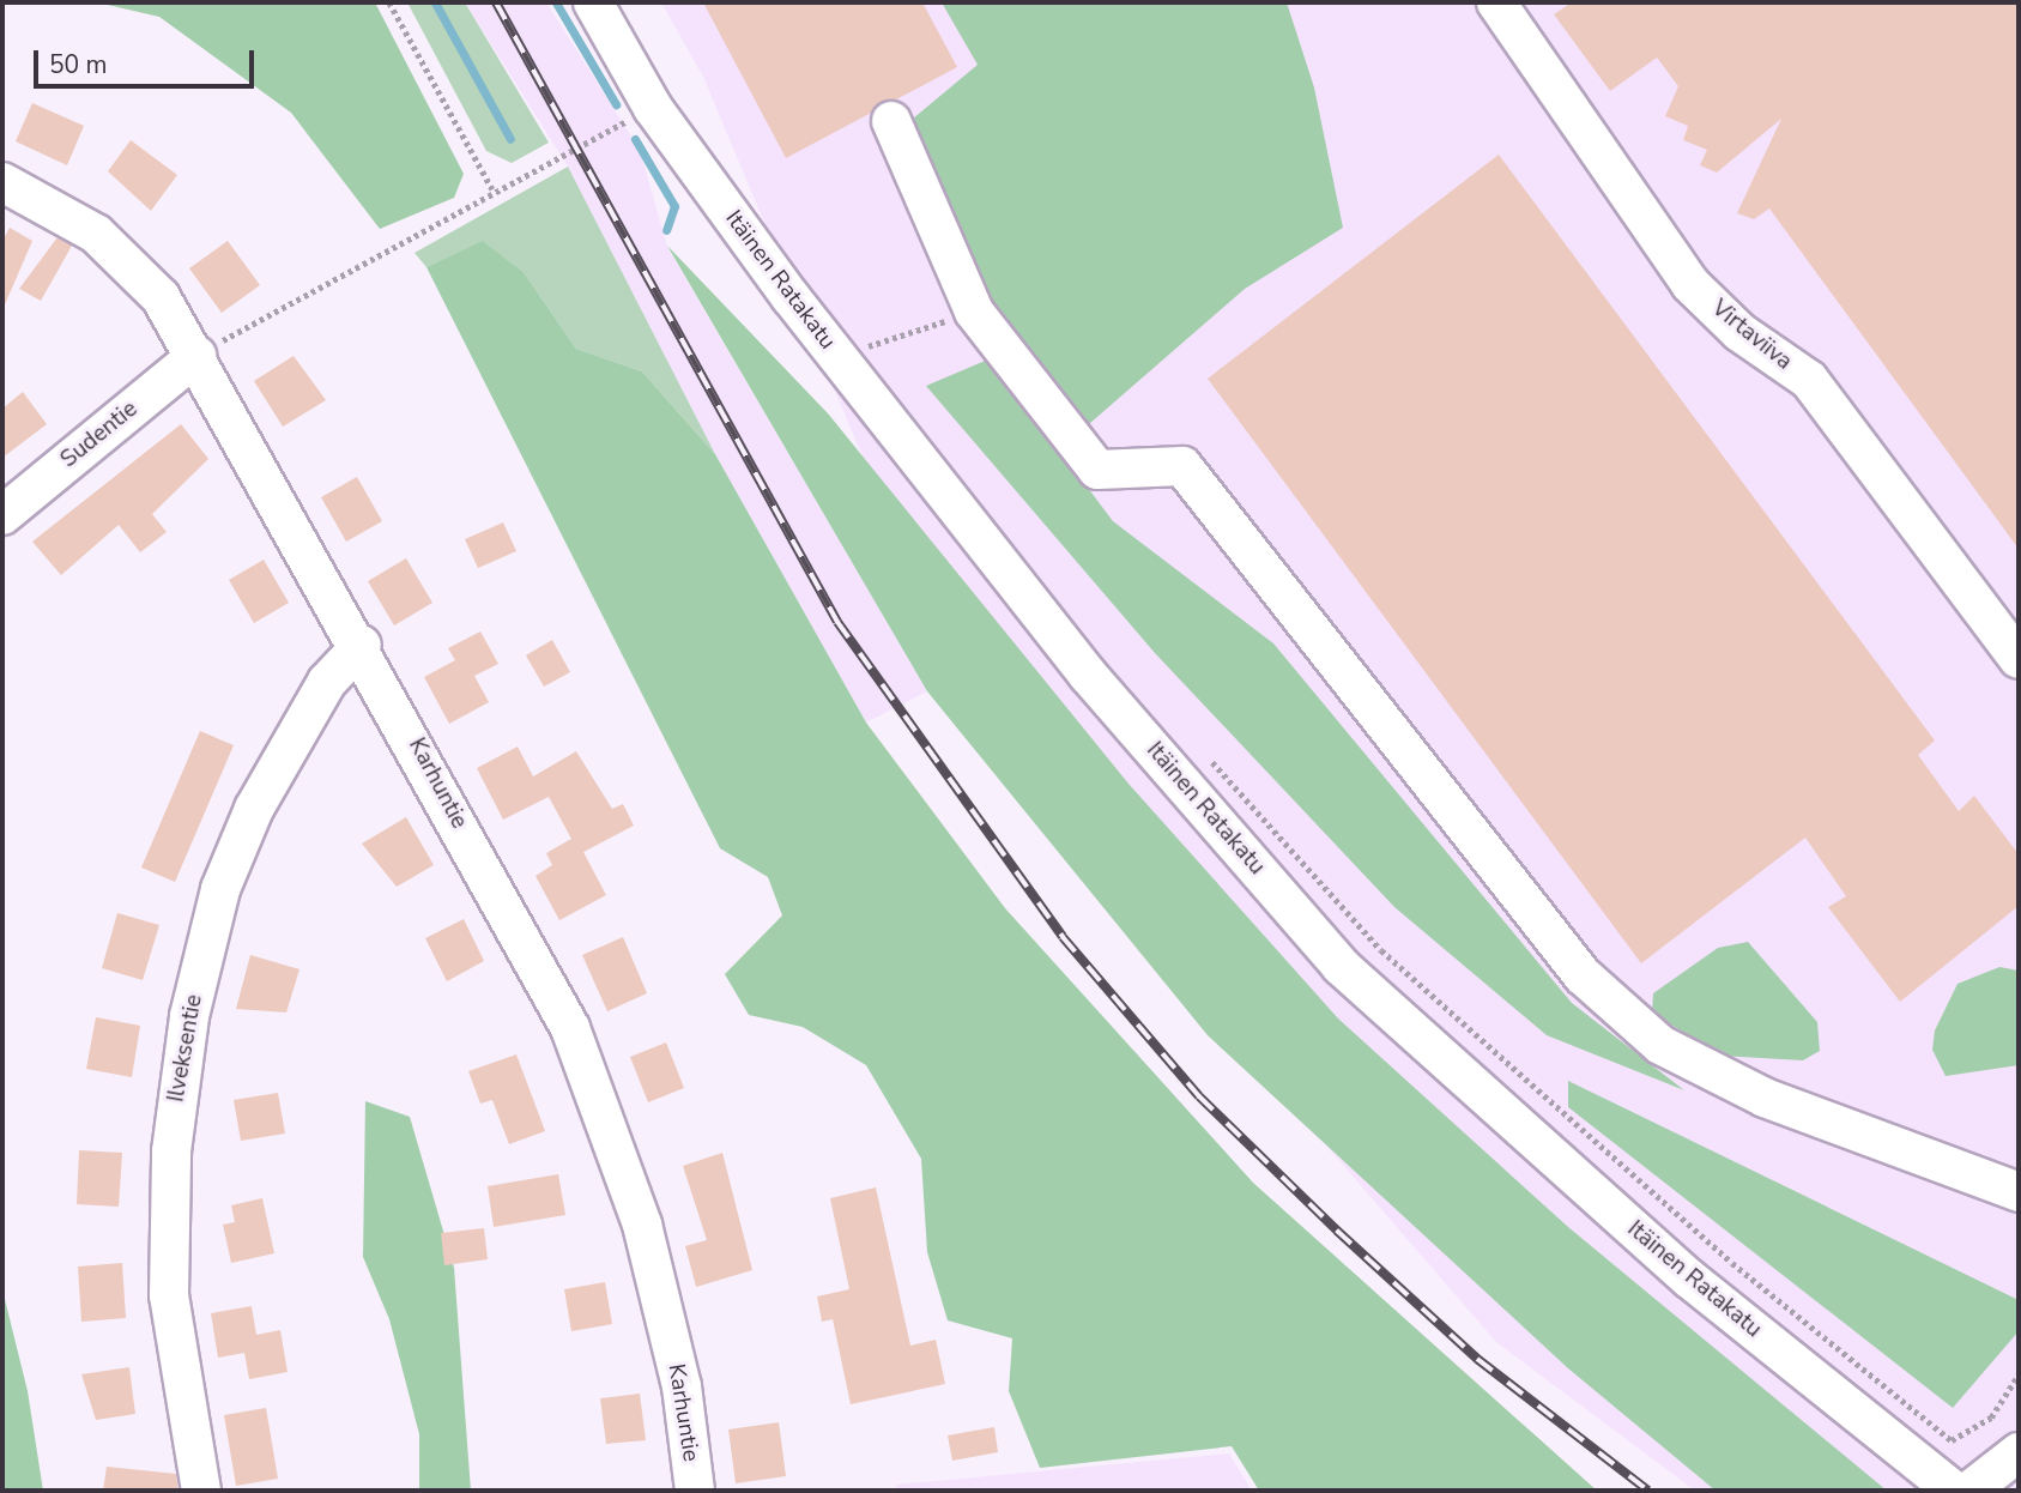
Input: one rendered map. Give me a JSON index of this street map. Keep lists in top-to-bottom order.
{
  "streets": {
    "street": [
      "Itäinen Ratakatu",
      "Virtaviiva",
      "Sudentie",
      "Karhuntie",
      "Ilveksentie"
    ]
  },
  "crossings": [
    ["Sudentie", "Karhuntie"],
    ["Karhuntie", "Ilveksentie"]
  ],
  "scale_bar": "50 m"
}
